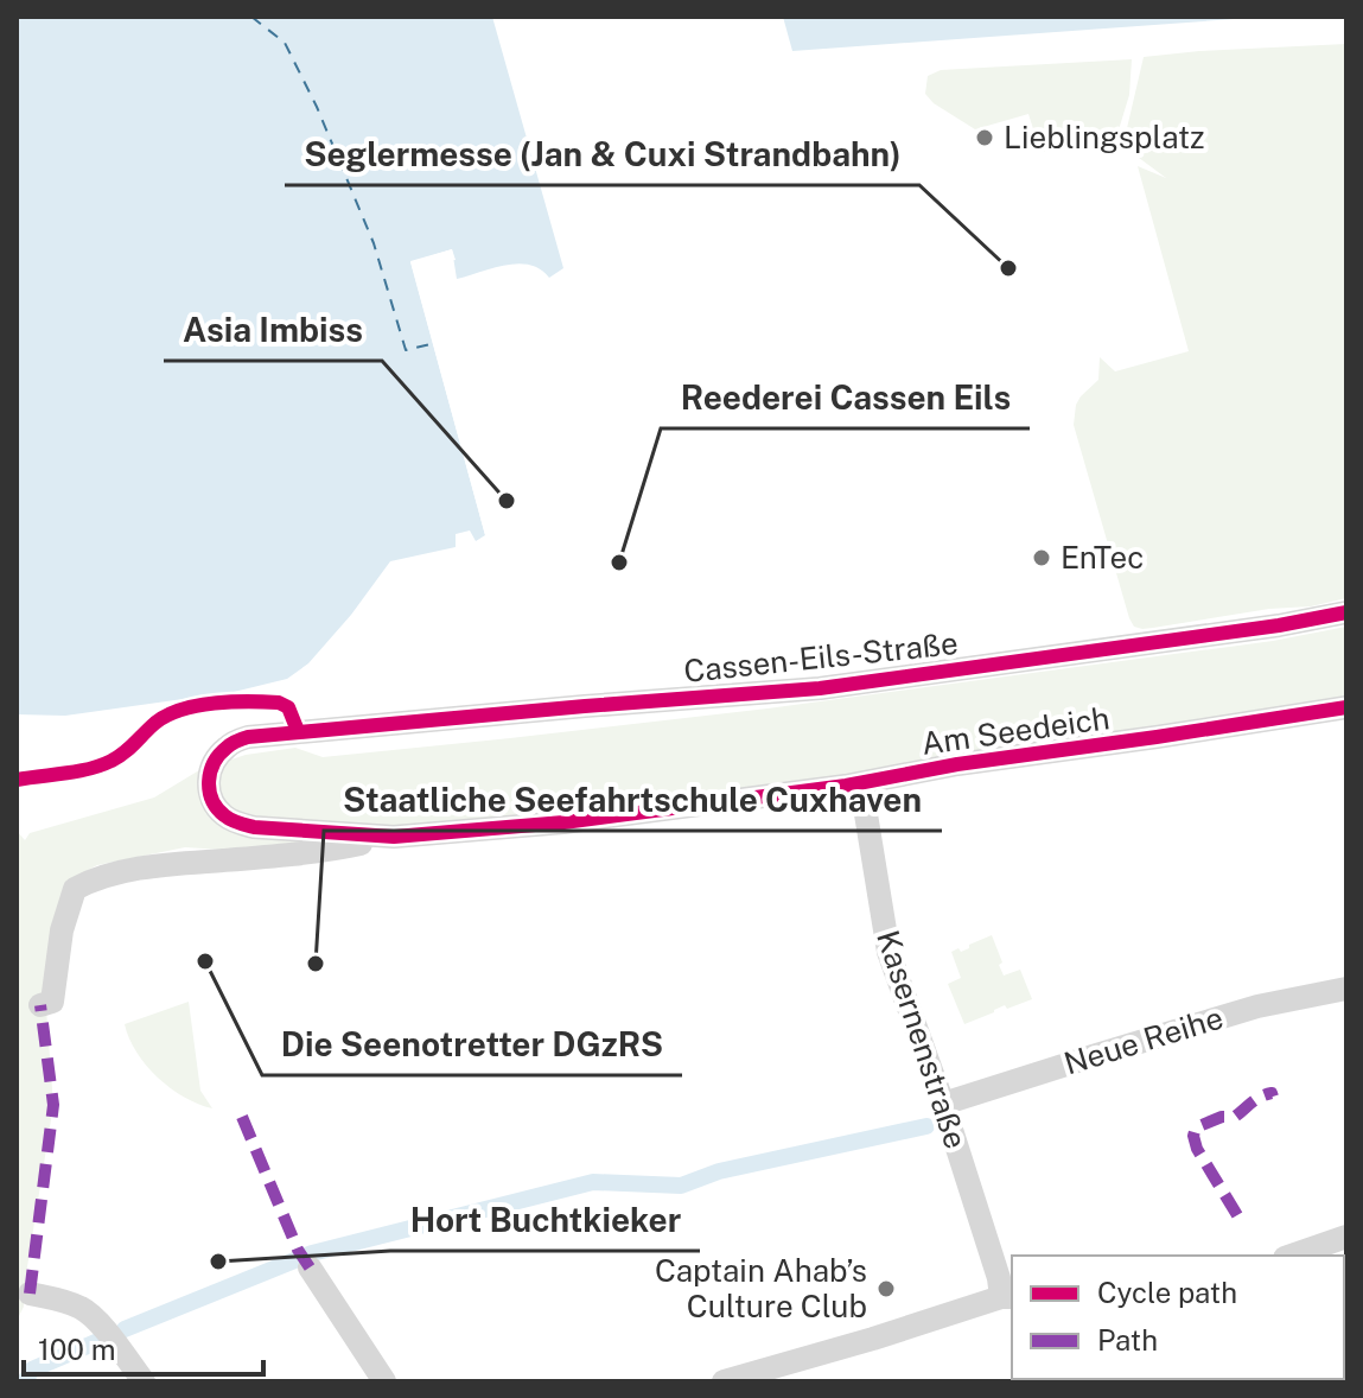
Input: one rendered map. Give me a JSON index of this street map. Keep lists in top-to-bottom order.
{
  "streets": {
    "street": [
      "Cassen-Eils-Straße",
      "Am Seedeich",
      "Kasernenstraße",
      "Neue Reihe"
    ]
  },
  "crossings": [
    ["Cassen-Eils-Straße", "Am Seedeich"],
    ["Am Seedeich", "Kasernenstraße"],
    ["Kasernenstraße", "Neue Reihe"]
  ],
  "places": [
    "Lieblingsplatz",
    "Seglermesse (Jan & Cuxi Strandbahn)",
    "Asia Imbiss",
    "EnTec",
    "Reederei Cassen Eils",
    "Die Seenotretter DGzRS",
    "Staatliche Seefahrtschule Cuxhaven",
    "Hort Buchtkieker",
    "Captain Ahab’s Culture Club"
  ],
  "legend": ["Cycle path", "Path"],
  "scale_bar": "100 m"
}
